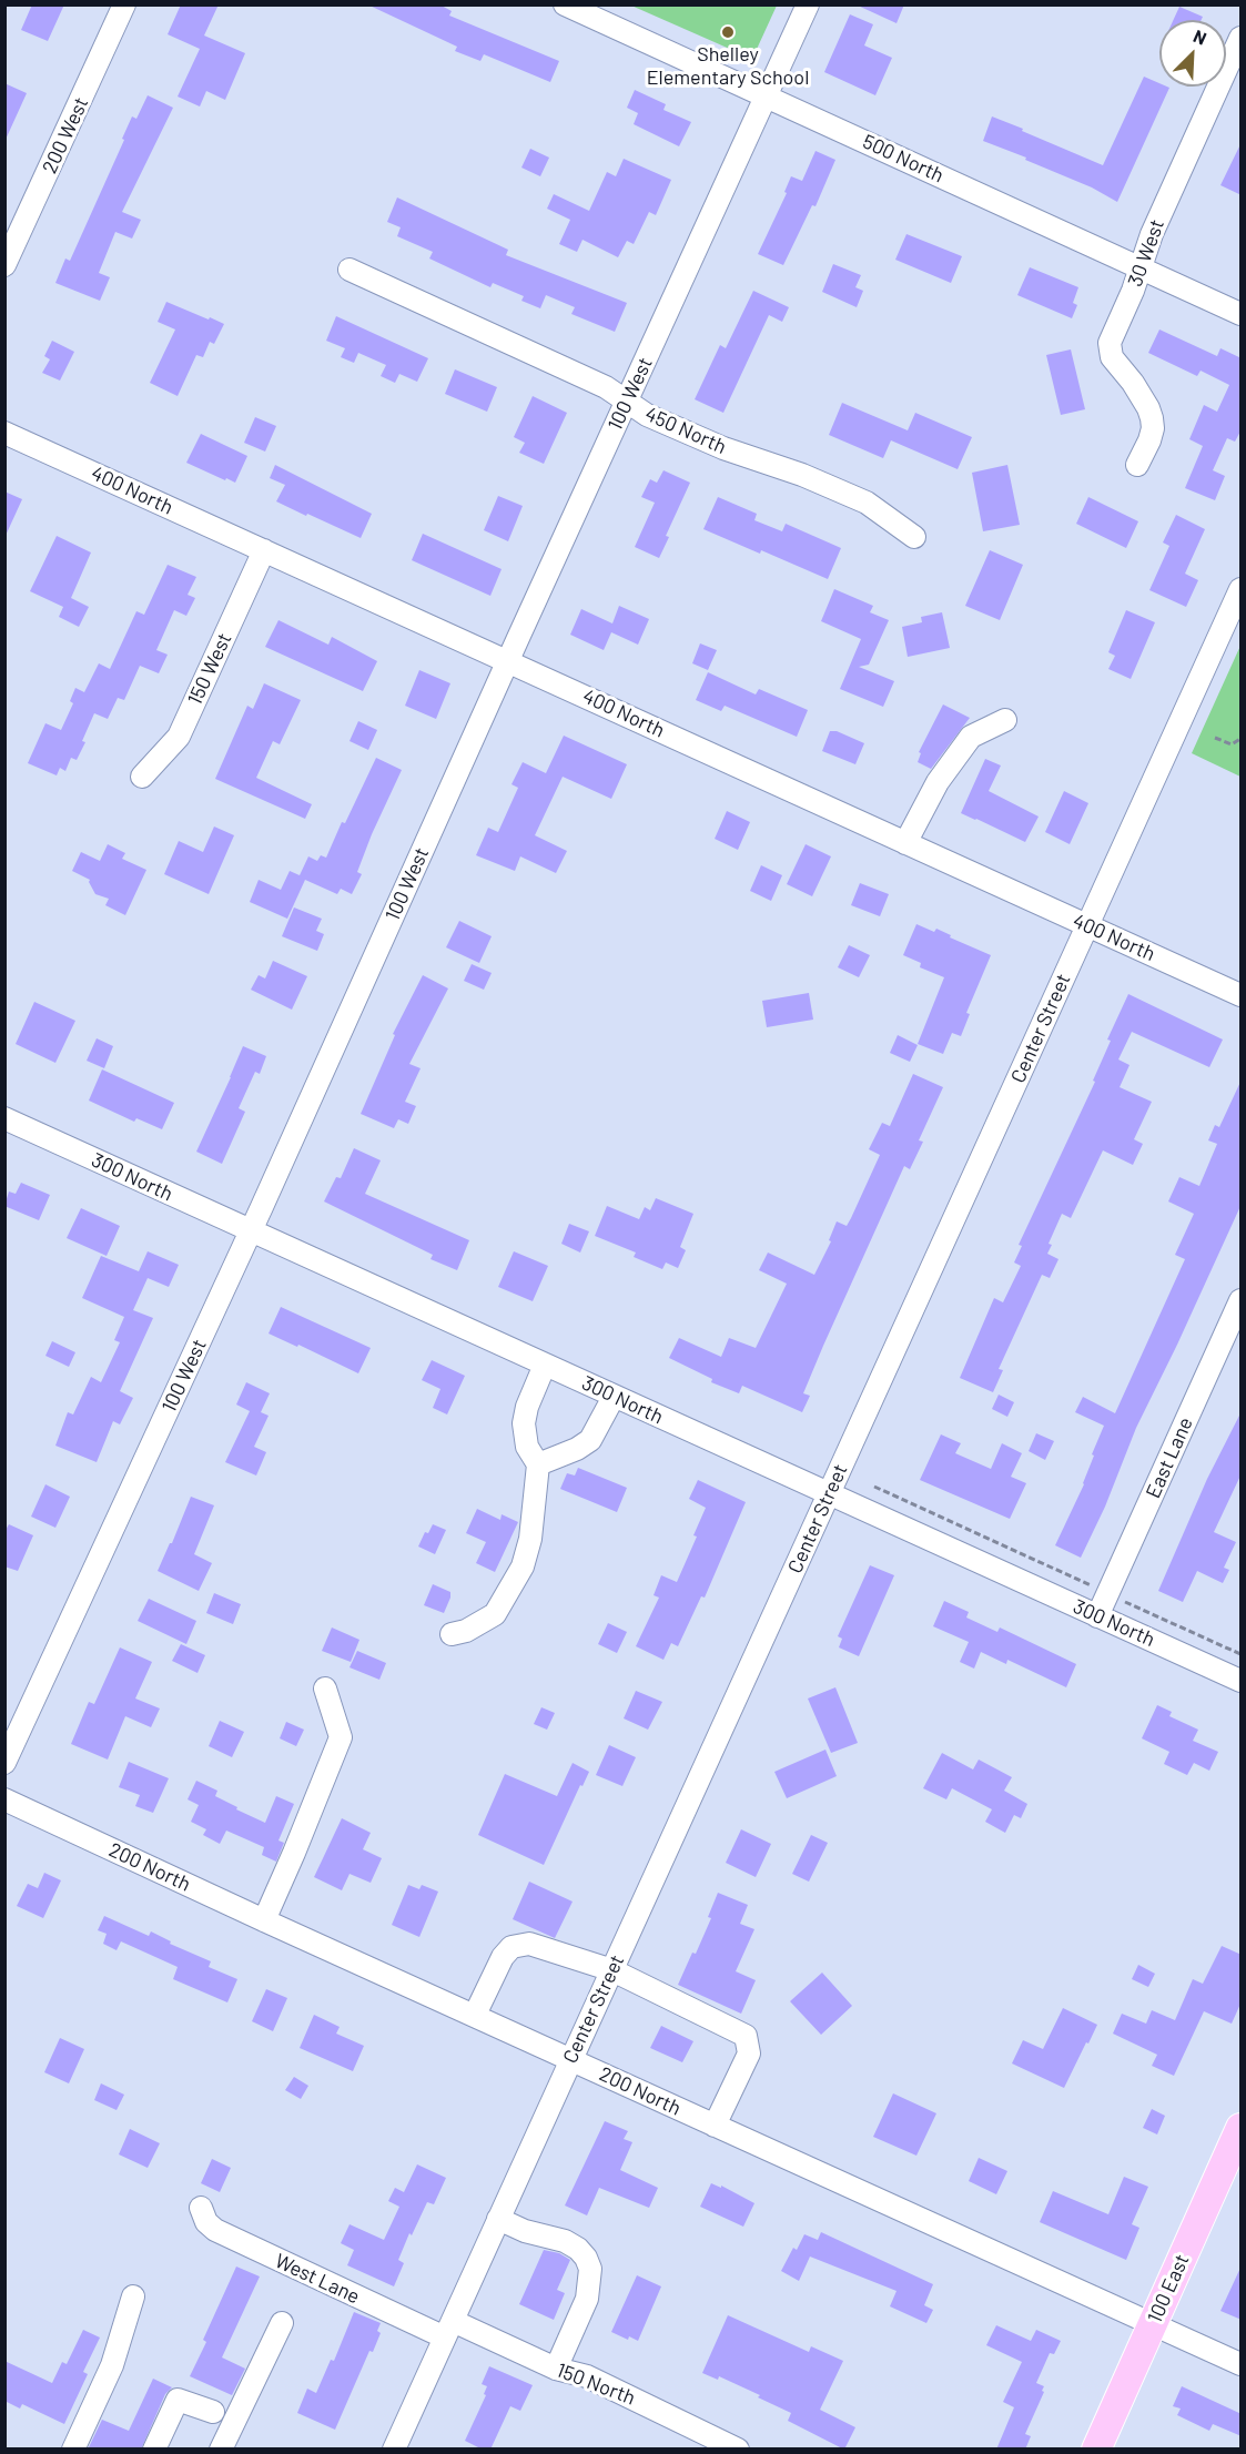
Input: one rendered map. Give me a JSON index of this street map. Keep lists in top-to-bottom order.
{
  "streets": {
    "main road": ["100 East"],
    "street": [
      "200 West",
      "500 North",
      "30 West",
      "100 West",
      "450 North",
      "400 North",
      "150 West",
      "Center Street",
      "300 North",
      "East Lane",
      "200 North",
      "West Lane",
      "150 North"
    ]
  },
  "crossings": [
    ["500 North", "30 West"],
    ["500 North", "100 West"],
    ["100 West", "450 North"],
    ["100 West", "400 North"],
    ["100 West", "300 North"],
    ["400 North", "150 West"],
    ["400 North", "Center Street"],
    ["Center Street", "300 North"],
    ["Center Street", "200 North"],
    ["Center Street", "West Lane"],
    ["Center Street", "150 North"],
    ["300 North", "East Lane"],
    ["200 North", "100 East"],
    ["West Lane", "150 North"]
  ],
  "places": ["Shelley Elementary School"],
  "north": "top right"
}
